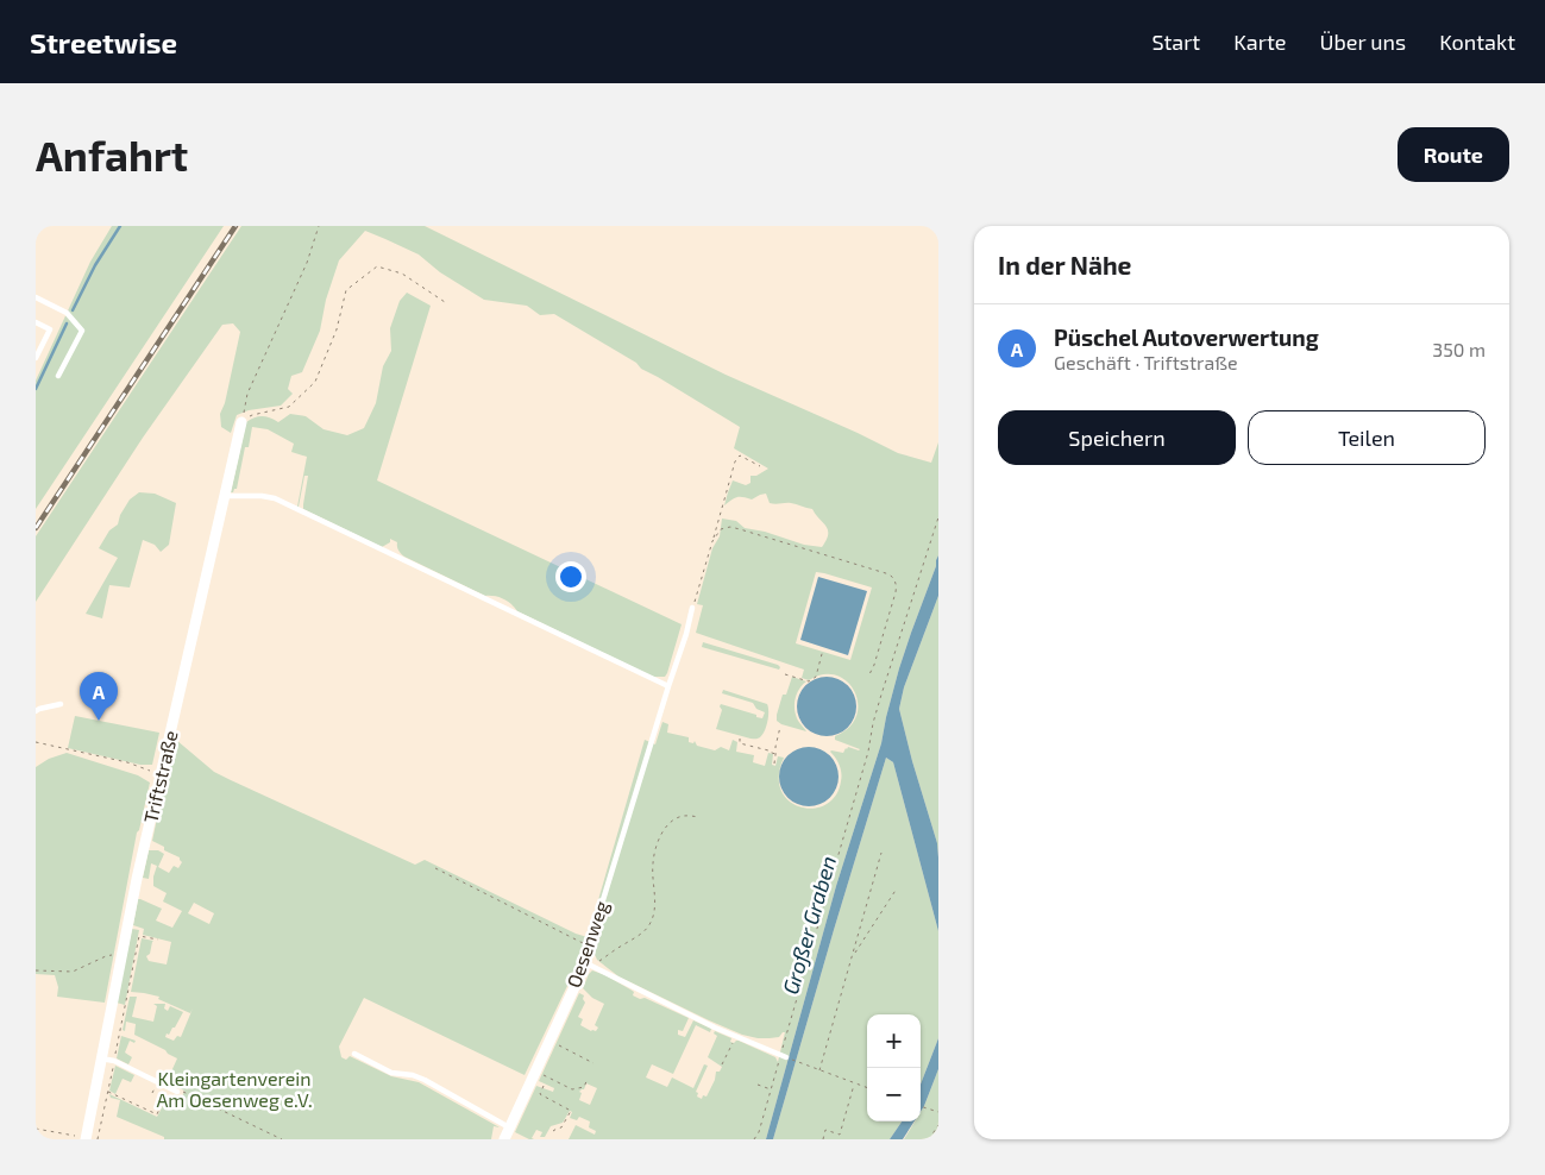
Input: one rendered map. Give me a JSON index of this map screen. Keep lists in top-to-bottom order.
{
  "streets": {
    "street": ["Triftstraße", "Oesenweg"]
  },
  "water": ["Großer Graben"],
  "parks": ["Kleingartenverein Am Oesenweg e.V."],
  "page": {
    "header": "Streetwise",
    "nav": [
      "Start",
      "Karte",
      "Über uns",
      "Kontakt"
    ],
    "buttons": [
      "Route",
      ["Speichern", "Teilen"]
    ],
    "title": "Anfahrt",
    "heading": "In der Nähe",
    "list": [
      {
        "mark": "A",
        "name": "Püschel Autoverwertung",
        "note": "Geschäft · Triftstraße",
        "value": "350 m"
      }
    ],
    "pins": "A",
    "map_buttons": ["+", "−"]
  }
}
